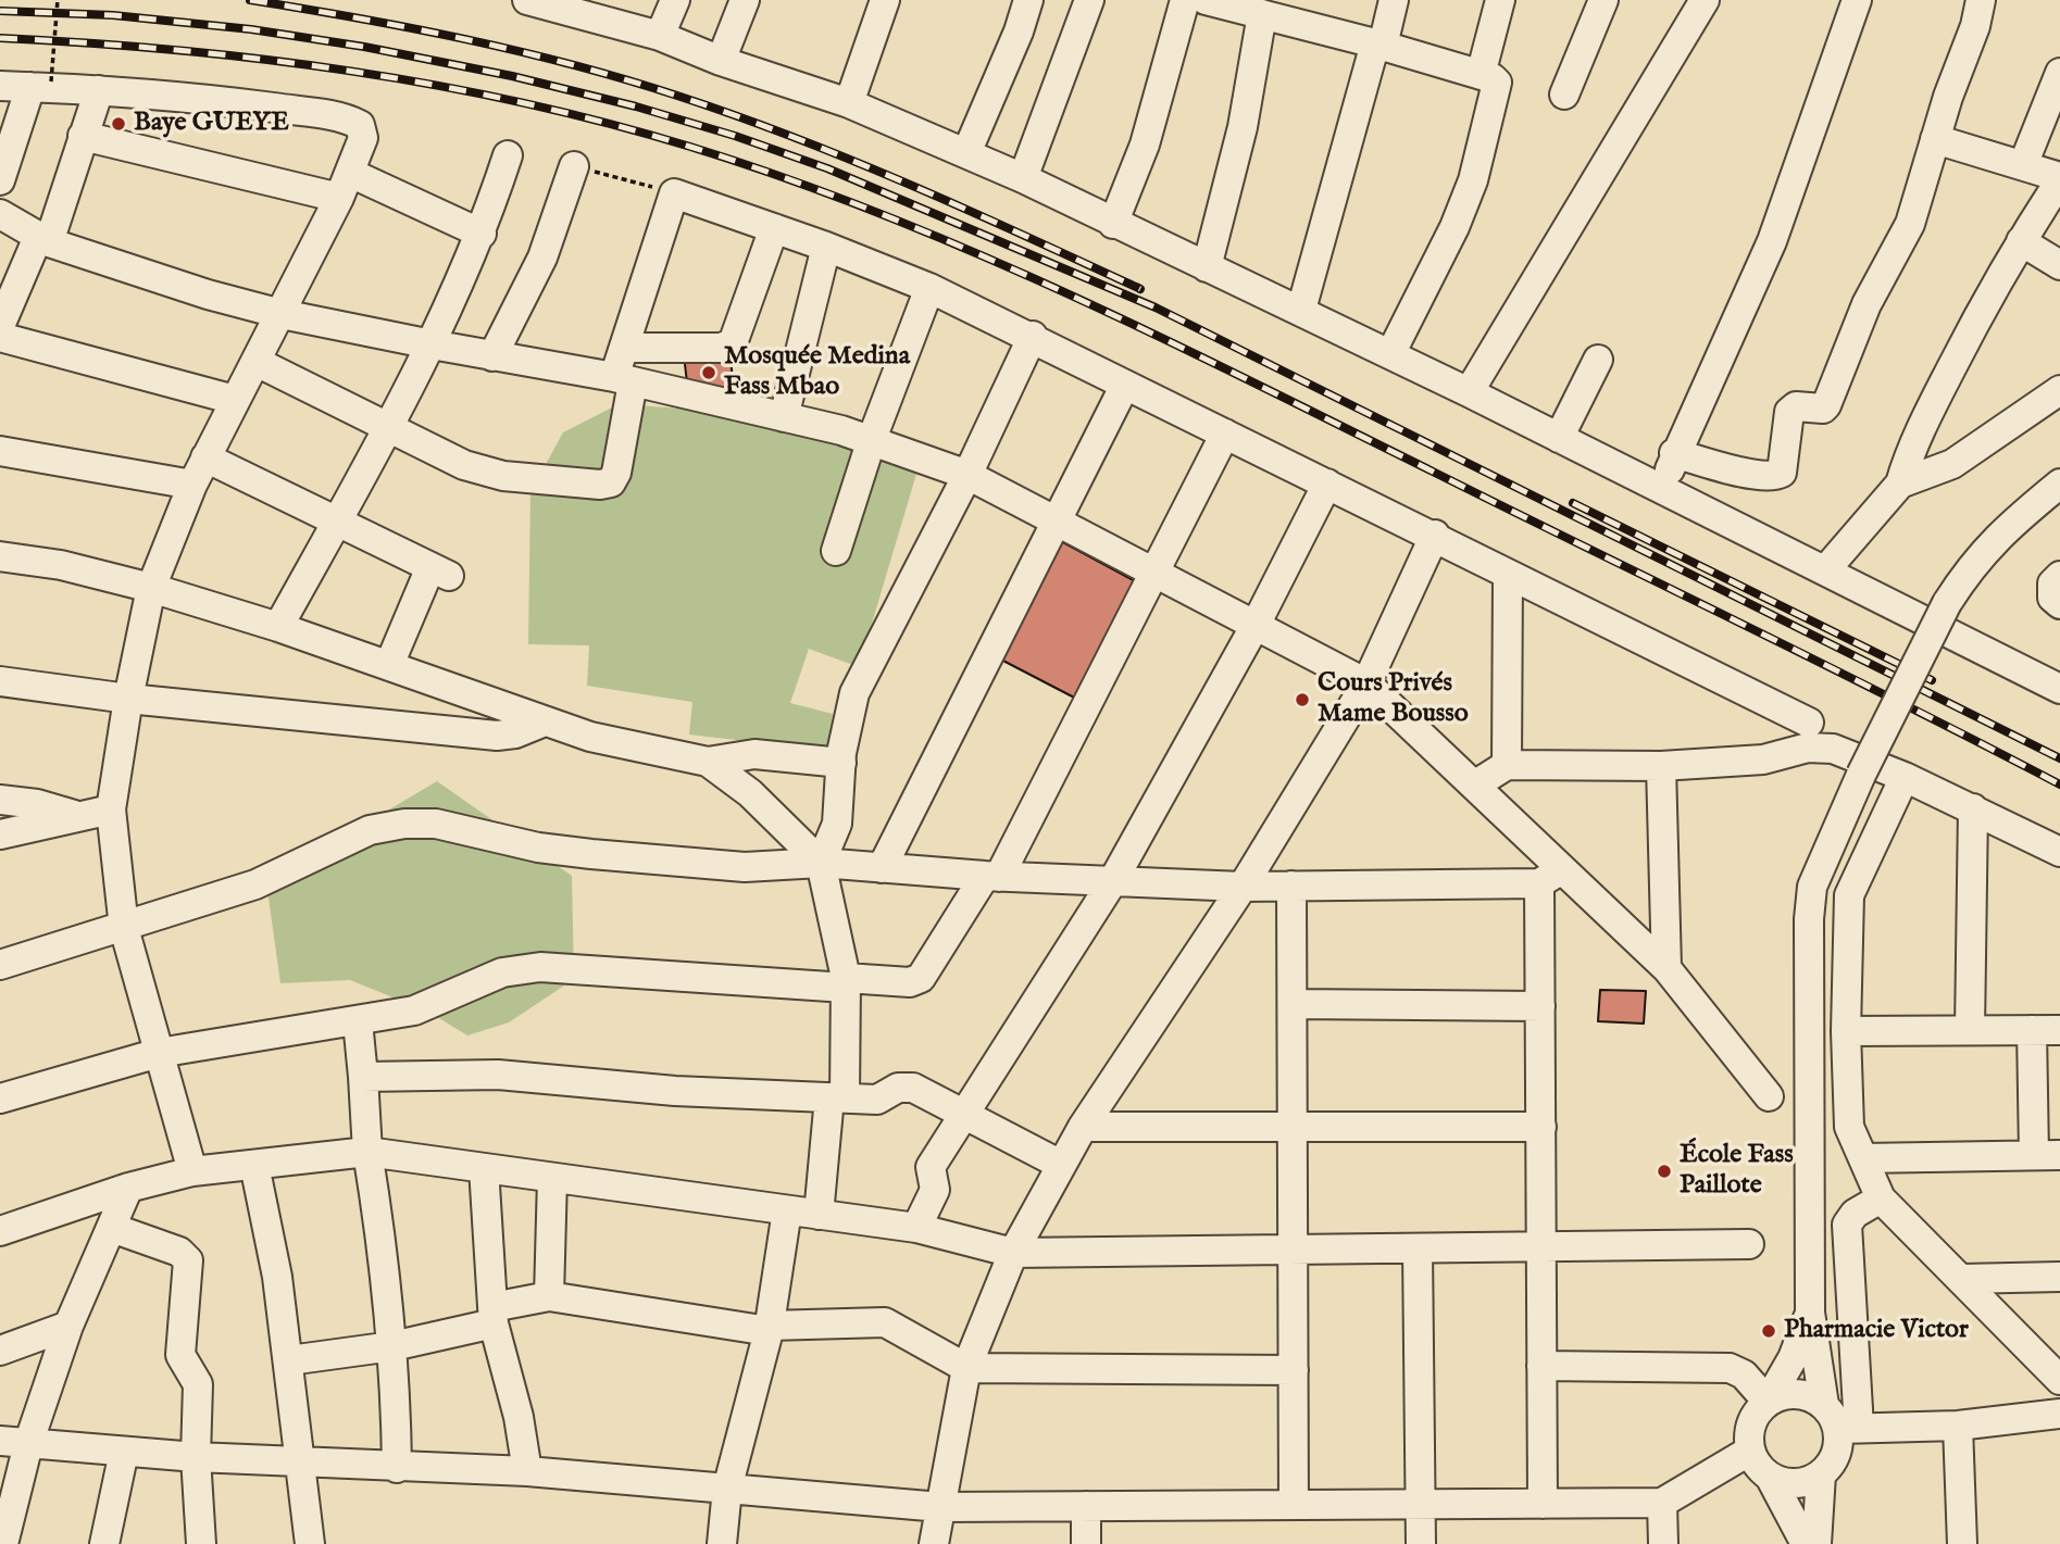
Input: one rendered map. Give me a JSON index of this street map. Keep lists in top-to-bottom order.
{
  "places": [
    "Baye GUEYE",
    "Mosquée Medina Fass Mbao",
    "Cours Privés Mame Bousso",
    "École Fass Paillote",
    "Pharmacie Victor"
  ]
}
